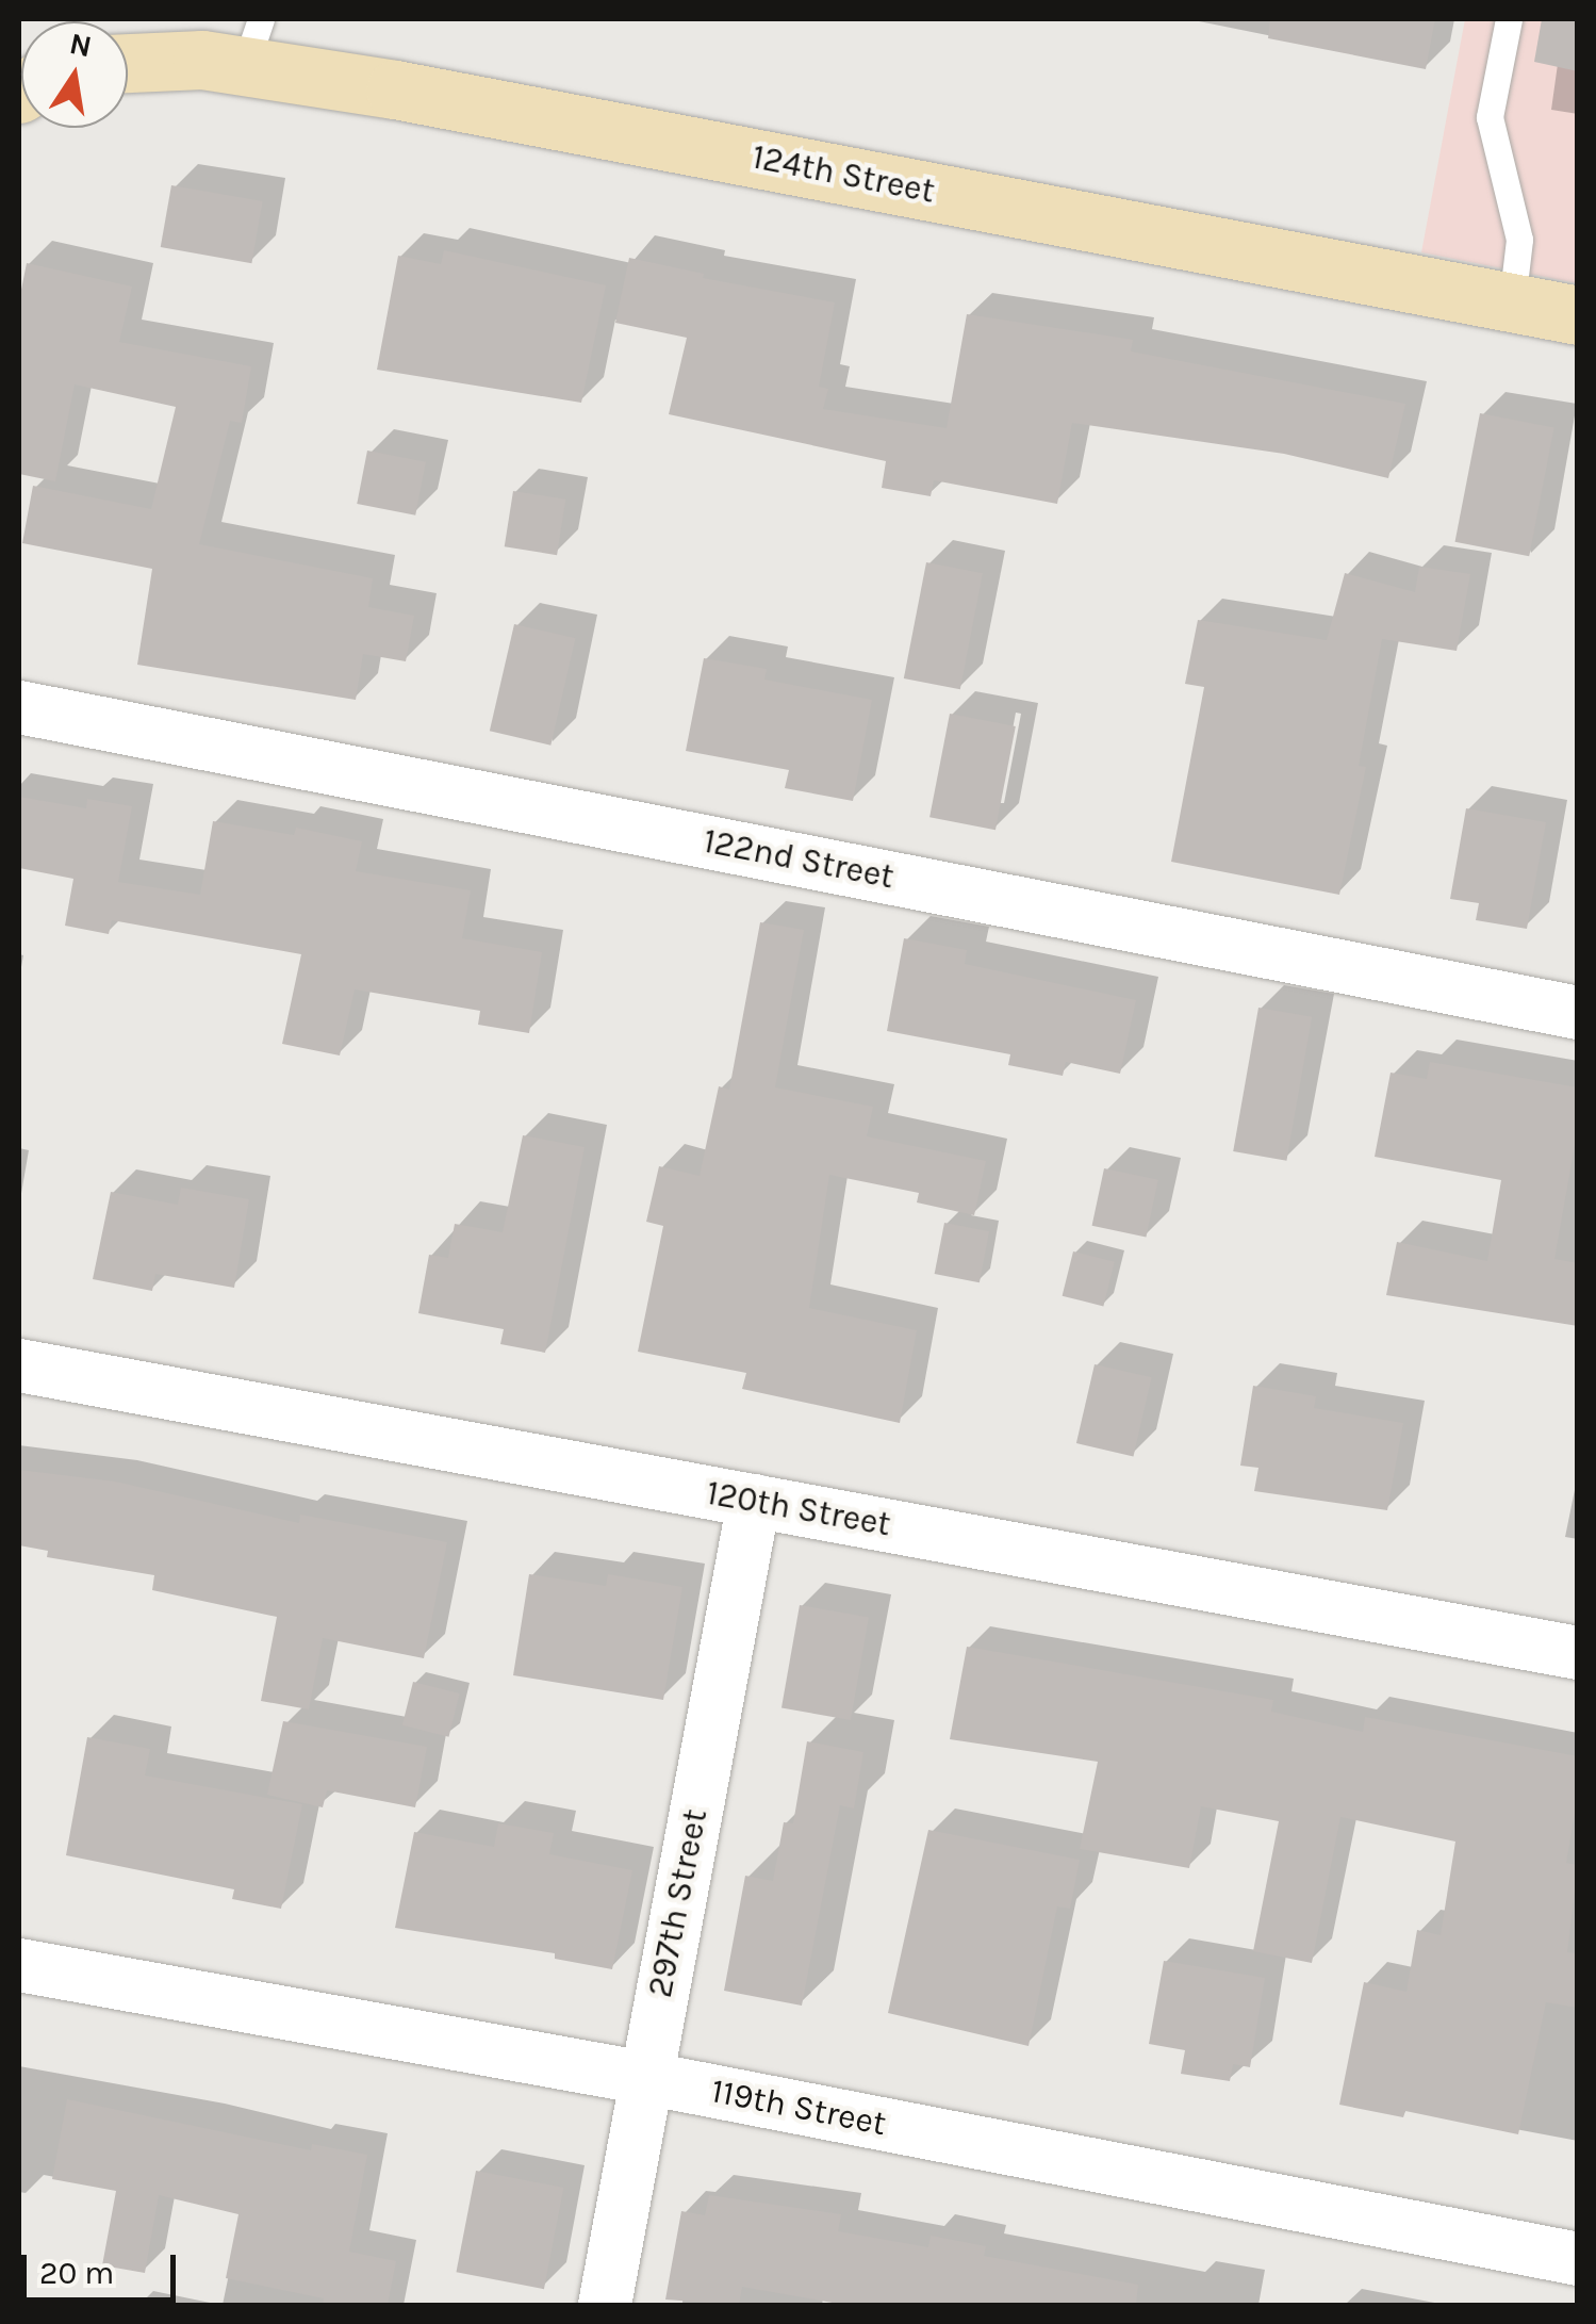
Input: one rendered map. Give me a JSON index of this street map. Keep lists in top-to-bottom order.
{
  "streets": {
    "street": [
      "124th Street",
      "122nd Street",
      "120th Street",
      "297th Street",
      "119th Street"
    ]
  },
  "crossings": [
    ["120th Street", "297th Street"],
    ["297th Street", "119th Street"]
  ],
  "scale_bar": "20 m",
  "north": "top"
}
